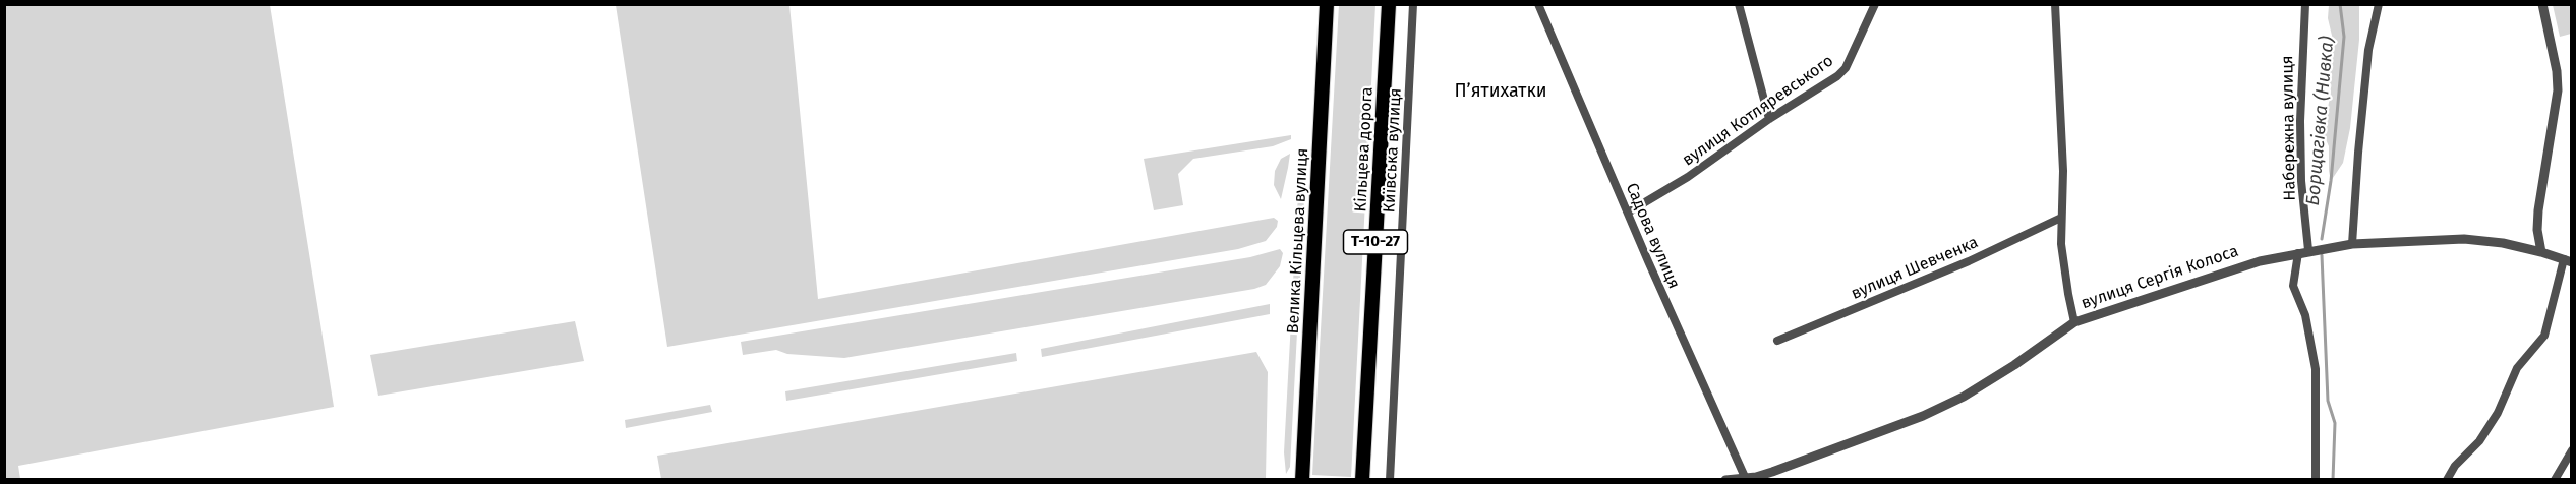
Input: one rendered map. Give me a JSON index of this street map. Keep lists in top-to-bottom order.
{
  "streets": {
    "highway": ["Кільцева дорога", "Велика Кільцева вулиця", "Т-10-27"],
    "street": [
      "вулиця Котляревського",
      "Набережна вулиця",
      "Київська вулиця",
      "Садова вулиця",
      "вулиця Шевченка",
      "вулиця Сергія Колоса"
    ]
  },
  "crossings": [
    ["вулиця Котляревського", "Садова вулиця"],
    ["Набережна вулиця", "вулиця Сергія Колоса"],
    ["Садова вулиця", "вулиця Сергія Колоса"]
  ],
  "districts": ["Пʼятихатки"],
  "water": ["Борщагівка (Нивка)"]
}
